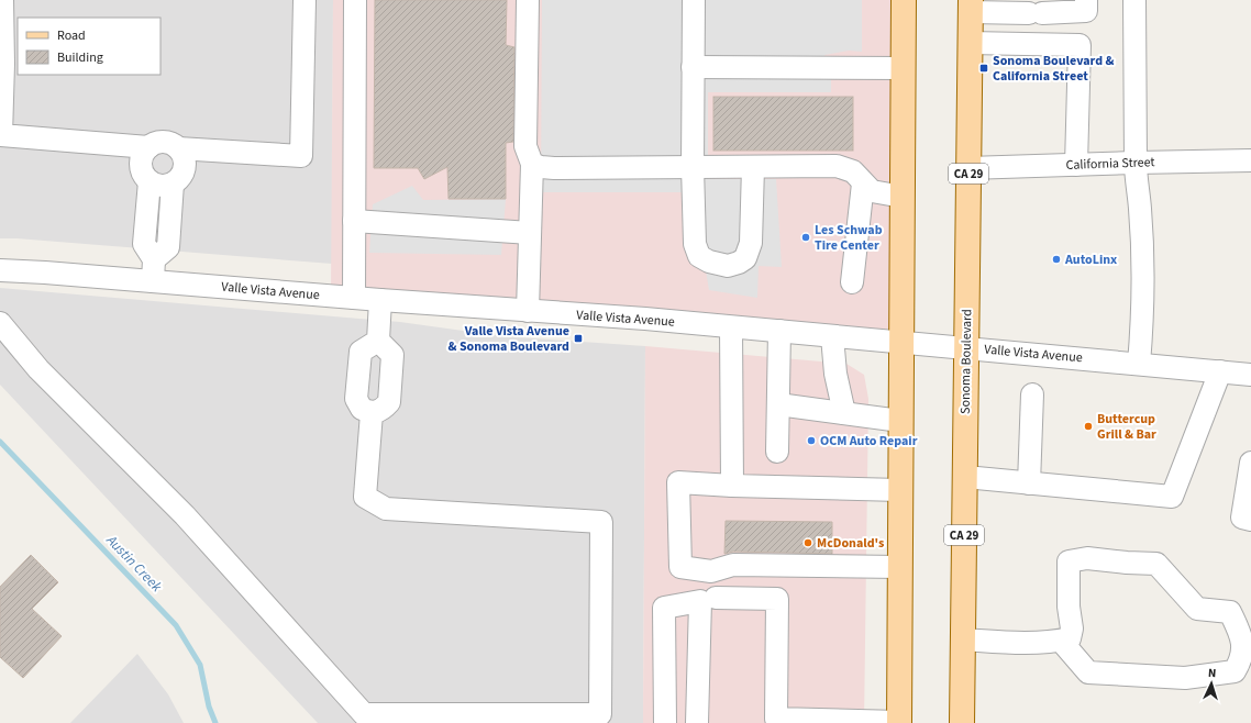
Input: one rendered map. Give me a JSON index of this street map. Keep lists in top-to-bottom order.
{
  "streets": {
    "main road": ["CA 29", "Sonoma Boulevard"],
    "street": ["California Street", "Valle Vista Avenue"]
  },
  "crossings": [
    ["California Street", "Sonoma Boulevard"],
    ["Valle Vista Avenue", "Sonoma Boulevard"]
  ],
  "water": ["Austin Creek"],
  "places": {
    "transit": ["Sonoma Boulevard & California Street", "Valle Vista Avenue & Sonoma Boulevard"],
    "other": [
      "Les Schwab Tire Center",
      "AutoLinx",
      "Buttercup Grill & Bar",
      "OCM Auto Repair",
      "McDonald's"
    ]
  },
  "legend": ["Road", "Building"],
  "north": "top"
}
